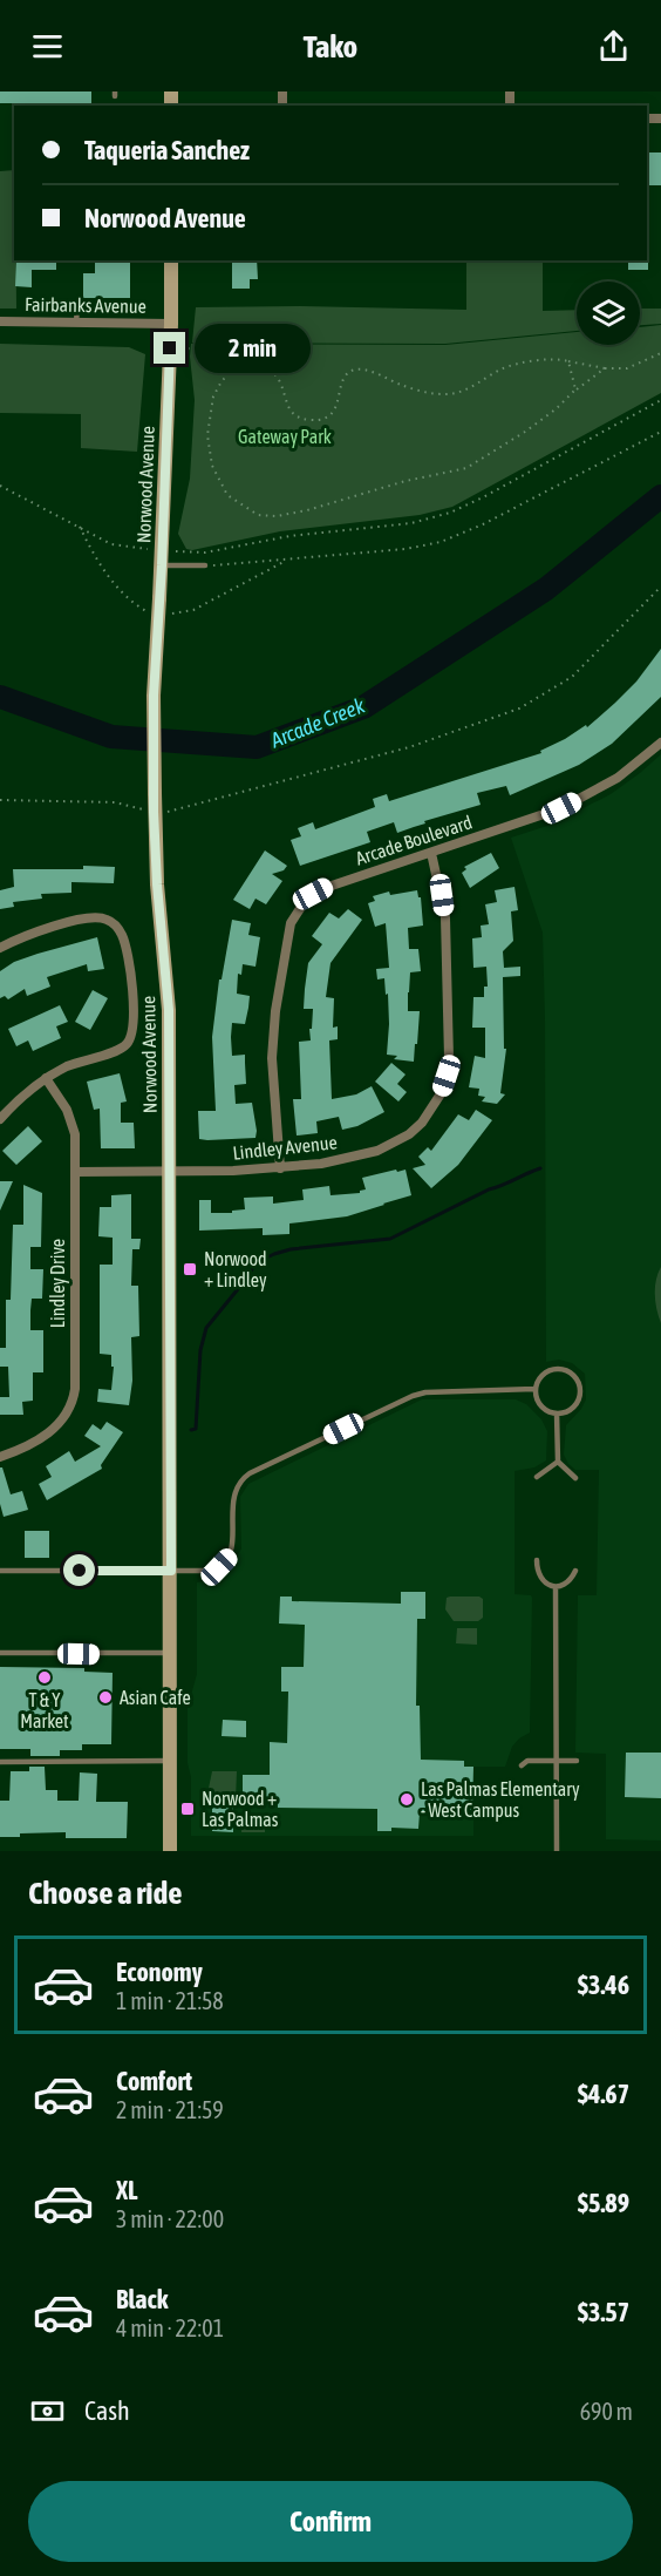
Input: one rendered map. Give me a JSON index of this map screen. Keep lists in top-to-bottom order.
{
  "streets": {
    "main road": ["Norwood Avenue"],
    "street": [
      "Fairbanks Avenue",
      "Arcade Boulevard",
      "Lindley Avenue",
      "Lindley Drive"
    ]
  },
  "crossings": [
    ["Fairbanks Avenue", "Norwood Avenue"],
    ["Norwood Avenue", "Lindley Avenue"],
    ["Arcade Boulevard", "Lindley Avenue"],
    ["Lindley Avenue", "Lindley Drive"]
  ],
  "water": ["Arcade Creek"],
  "parks": ["Gateway Park"],
  "places": {
    "transit": ["Norwood + Lindley", "Norwood + Las Palmas"],
    "other": ["T & Y Market", "Asian Cafe", "Las Palmas Elementary - West Campus"]
  },
  "page": {
    "header": "Tako",
    "banner": ["Taqueria Sanchez", "Norwood Avenue"],
    "bubble": "2 min",
    "heading": "Choose a ride",
    "list": [
      {
        "name": "Economy",
        "note": "1 min · 21:58",
        "value": "$3.46"
      },
      {
        "name": "Comfort",
        "note": "2 min · 21:59",
        "value": "$4.67"
      },
      {
        "name": "XL",
        "note": "3 min · 22:00",
        "value": "$5.89"
      },
      {
        "name": "Black",
        "note": "4 min · 22:01",
        "value": "$3.57"
      }
    ],
    "pay": ["Cash", "690 m"],
    "buttons": "Confirm"
  }
}
